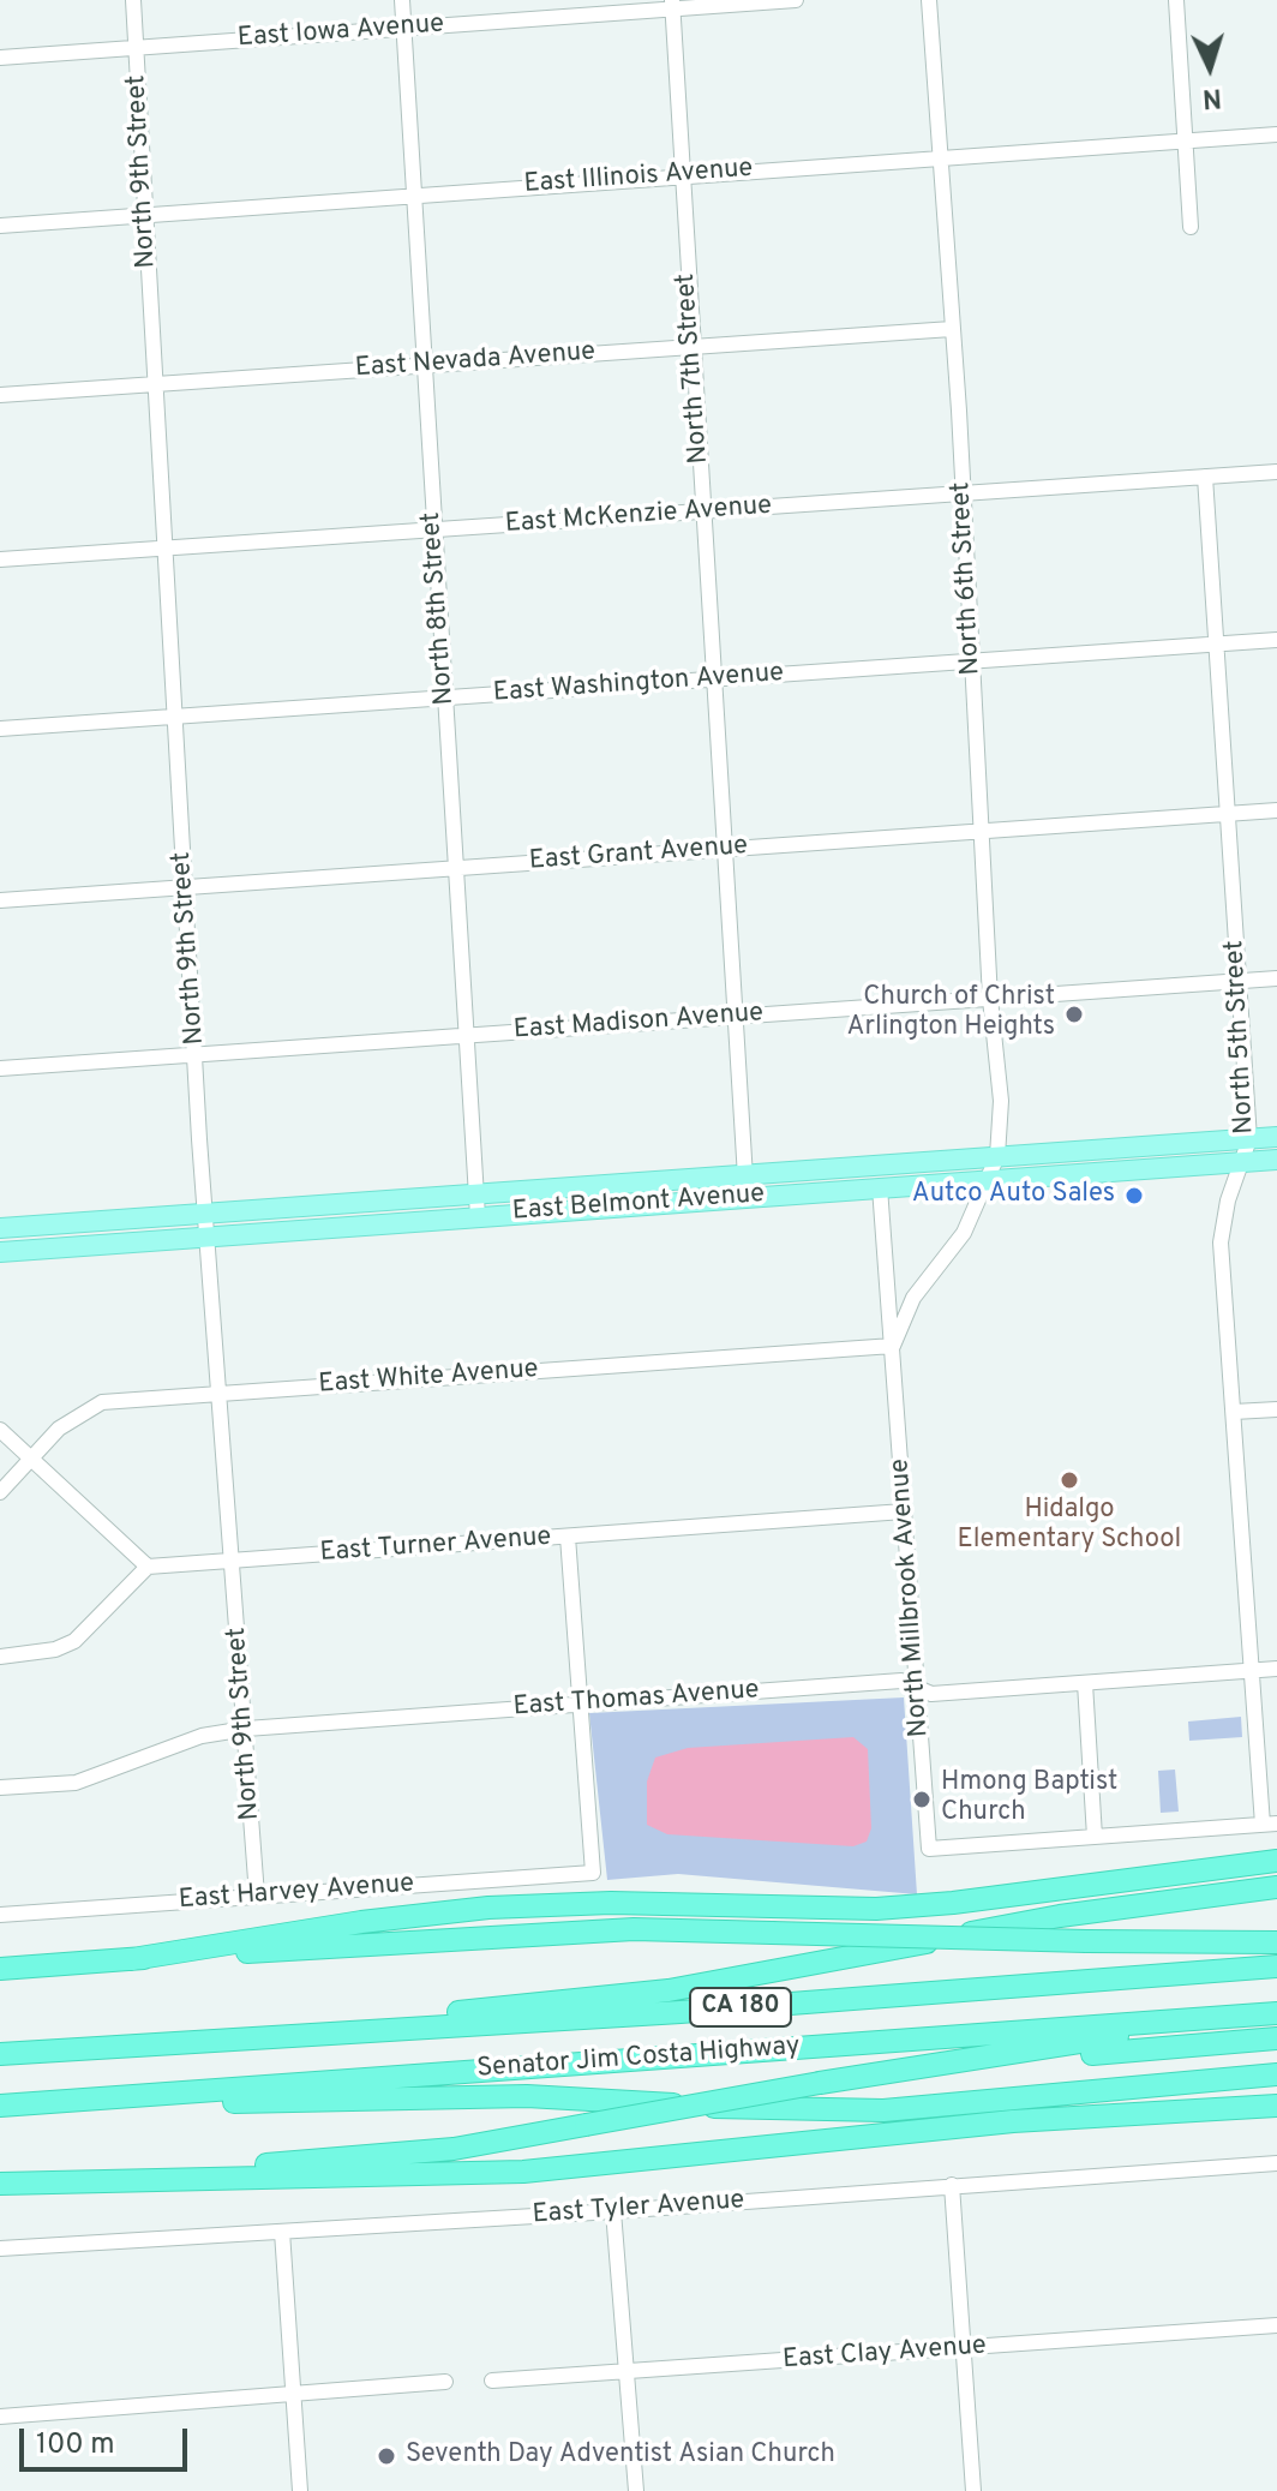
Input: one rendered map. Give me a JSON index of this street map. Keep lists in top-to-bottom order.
{
  "streets": {
    "highway": ["CA 180", "Senator Jim Costa Highway"],
    "main road": ["East Belmont Avenue"],
    "street": [
      "East Iowa Avenue",
      "North 9th Street",
      "East Illinois Avenue",
      "East Nevada Avenue",
      "North 7th Street",
      "East McKenzie Avenue",
      "North 6th Street",
      "North 8th Street",
      "East Washington Avenue",
      "East Grant Avenue",
      "East Madison Avenue",
      "North 5th Street",
      "East White Avenue",
      "East Turner Avenue",
      "North Millbrook Avenue",
      "East Thomas Avenue",
      "East Harvey Avenue",
      "East Tyler Avenue",
      "East Clay Avenue"
    ]
  },
  "crossings": [
    ["East Iowa Avenue", "North 9th Street"],
    ["East Iowa Avenue", "North 7th Street"],
    ["East Iowa Avenue", "North 8th Street"],
    ["North 9th Street", "East Illinois Avenue"],
    ["North 9th Street", "East Nevada Avenue"],
    ["North 9th Street", "East McKenzie Avenue"],
    ["North 9th Street", "East Washington Avenue"],
    ["North 9th Street", "East Grant Avenue"],
    ["North 9th Street", "East Madison Avenue"],
    ["North 9th Street", "East Belmont Avenue"],
    ["North 9th Street", "East White Avenue"],
    ["North 9th Street", "East Turner Avenue"],
    ["North 9th Street", "East Thomas Avenue"],
    ["North 9th Street", "East Harvey Avenue"],
    ["East Illinois Avenue", "North 7th Street"],
    ["East Illinois Avenue", "North 6th Street"],
    ["East Illinois Avenue", "North 8th Street"],
    ["East Nevada Avenue", "North 7th Street"],
    ["East Nevada Avenue", "North 6th Street"],
    ["East Nevada Avenue", "North 8th Street"],
    ["North 7th Street", "East McKenzie Avenue"],
    ["North 7th Street", "East Washington Avenue"],
    ["North 7th Street", "East Grant Avenue"],
    ["North 7th Street", "East Madison Avenue"],
    ["North 7th Street", "East Belmont Avenue"],
    ["East McKenzie Avenue", "North 6th Street"],
    ["East McKenzie Avenue", "North 8th Street"],
    ["East McKenzie Avenue", "North 5th Street"],
    ["North 6th Street", "East Washington Avenue"],
    ["North 6th Street", "East Grant Avenue"],
    ["North 6th Street", "East Madison Avenue"],
    ["North 6th Street", "East Belmont Avenue"],
    ["North 6th Street", "North Millbrook Avenue"],
    ["North 8th Street", "East Washington Avenue"],
    ["North 8th Street", "East Grant Avenue"],
    ["North 8th Street", "East Madison Avenue"],
    ["North 8th Street", "East Belmont Avenue"],
    ["East Washington Avenue", "North 5th Street"],
    ["East Grant Avenue", "North 5th Street"],
    ["East Madison Avenue", "North 5th Street"],
    ["North 5th Street", "East Belmont Avenue"],
    ["North 5th Street", "East Thomas Avenue"],
    ["East Belmont Avenue", "North Millbrook Avenue"],
    ["East White Avenue", "North Millbrook Avenue"],
    ["East Turner Avenue", "North Millbrook Avenue"],
    ["North Millbrook Avenue", "East Thomas Avenue"],
    ["East Thomas Avenue", "East Harvey Avenue"]
  ],
  "places": [
    "Church of Christ Arlington Heights",
    "Autco Auto Sales",
    "Hidalgo Elementary School",
    "Hmong Baptist Church",
    "Seventh Day Adventist Asian Church"
  ],
  "scale_bar": "100 m",
  "north": "bottom"
}
